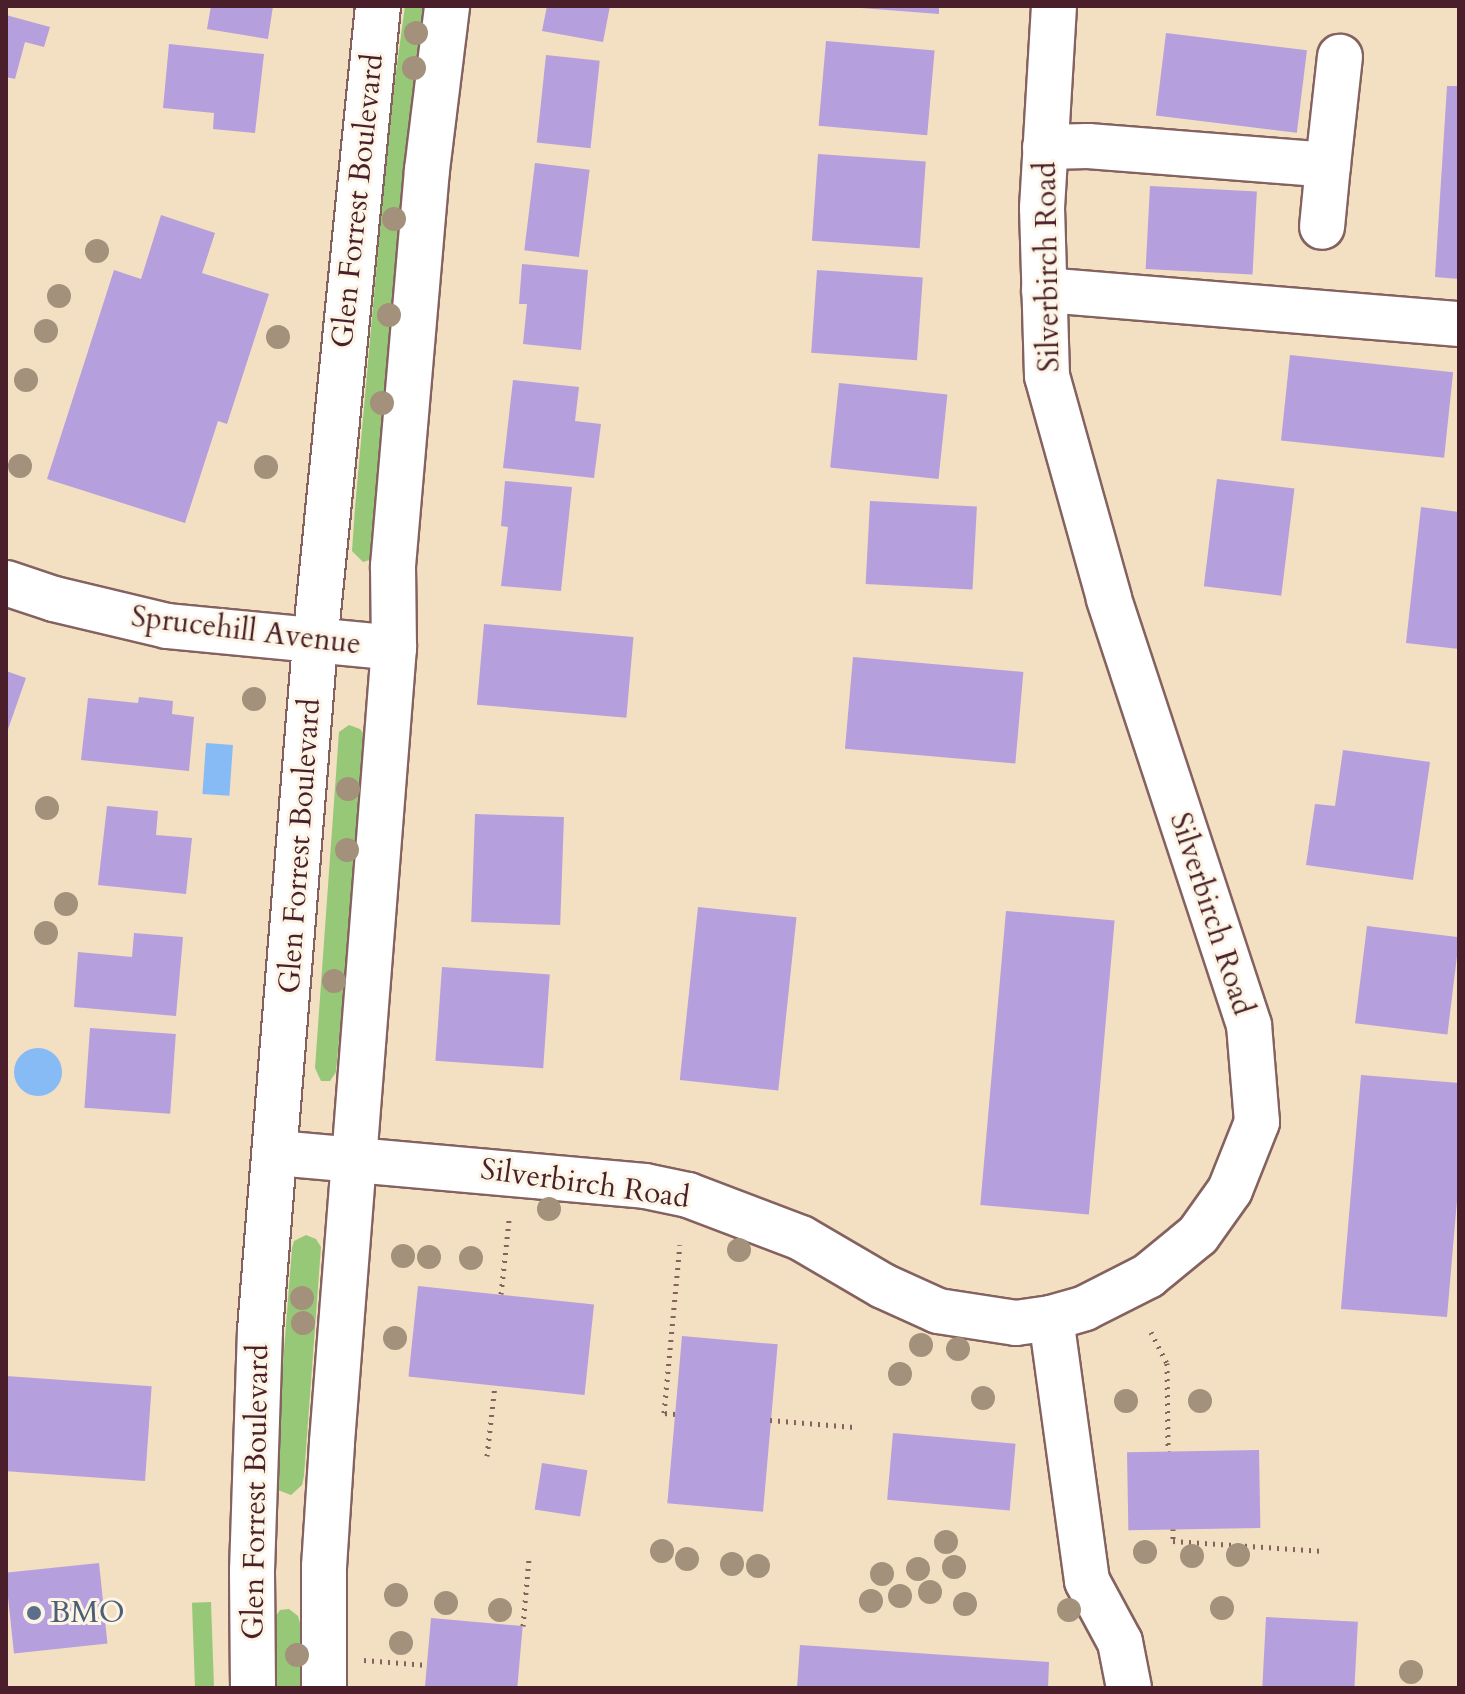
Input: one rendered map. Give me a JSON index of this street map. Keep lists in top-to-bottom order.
{
  "streets": {
    "street": ["Glen Forrest Boulevard", "Silverbirch Road", "Sprucehill Avenue"]
  },
  "crossings": [
    ["Glen Forrest Boulevard", "Silverbirch Road"],
    ["Glen Forrest Boulevard", "Sprucehill Avenue"]
  ],
  "places": ["BMO"]
}
